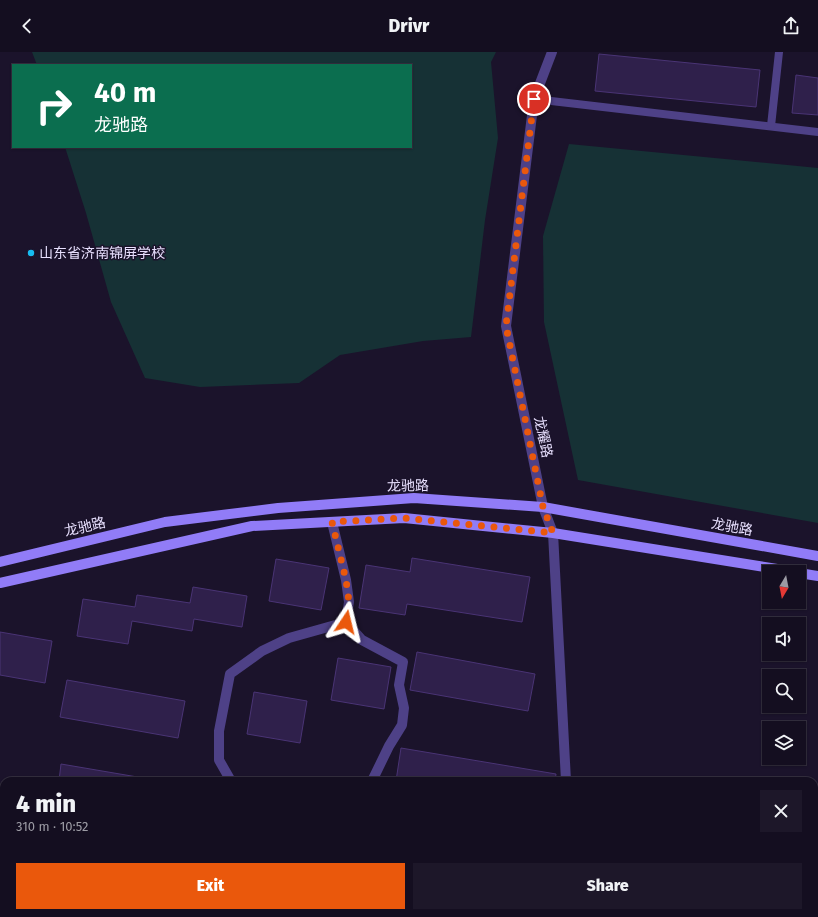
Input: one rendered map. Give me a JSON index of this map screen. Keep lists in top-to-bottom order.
{
  "streets": {
    "main road": ["龙驰路"],
    "street": ["龙耀路"]
  },
  "crossings": [
    ["龙耀路", "龙驰路"]
  ],
  "places": ["山东省济南锦屏学校"],
  "north": "bottom",
  "page": {
    "header": "Drivr",
    "turn": ["40 m", "龙驰路"],
    "heading": ["4 min", "310 m · 10:52"],
    "buttons": ["Exit", "Share"]
  }
}
